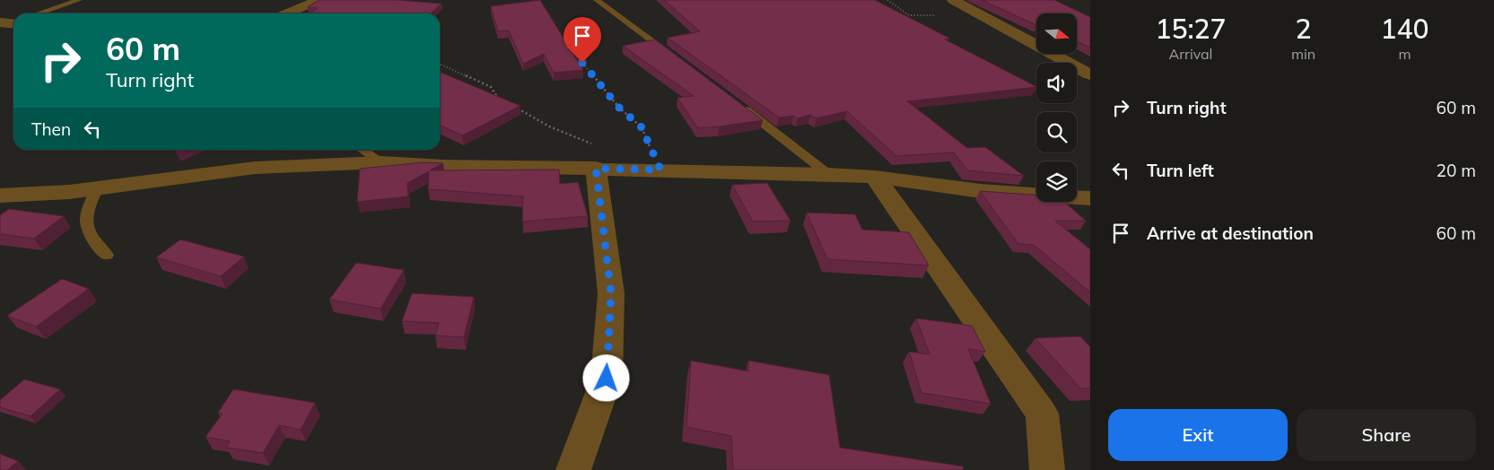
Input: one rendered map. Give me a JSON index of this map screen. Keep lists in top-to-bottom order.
{
  "north": "right",
  "page": {
    "eta": [
      "15:27",
      "Arrival",
      "2",
      "min",
      "140",
      "m"
    ],
    "turn": ["60 m", "Turn right"],
    "list": [
      {
        "name": "Turn right",
        "value": "60 m"
      },
      {
        "name": "Turn left",
        "value": "20 m"
      },
      {
        "name": "Arrive at destination",
        "value": "60 m"
      }
    ],
    "then": "Then",
    "buttons": ["Exit", "Share"]
  }
}
